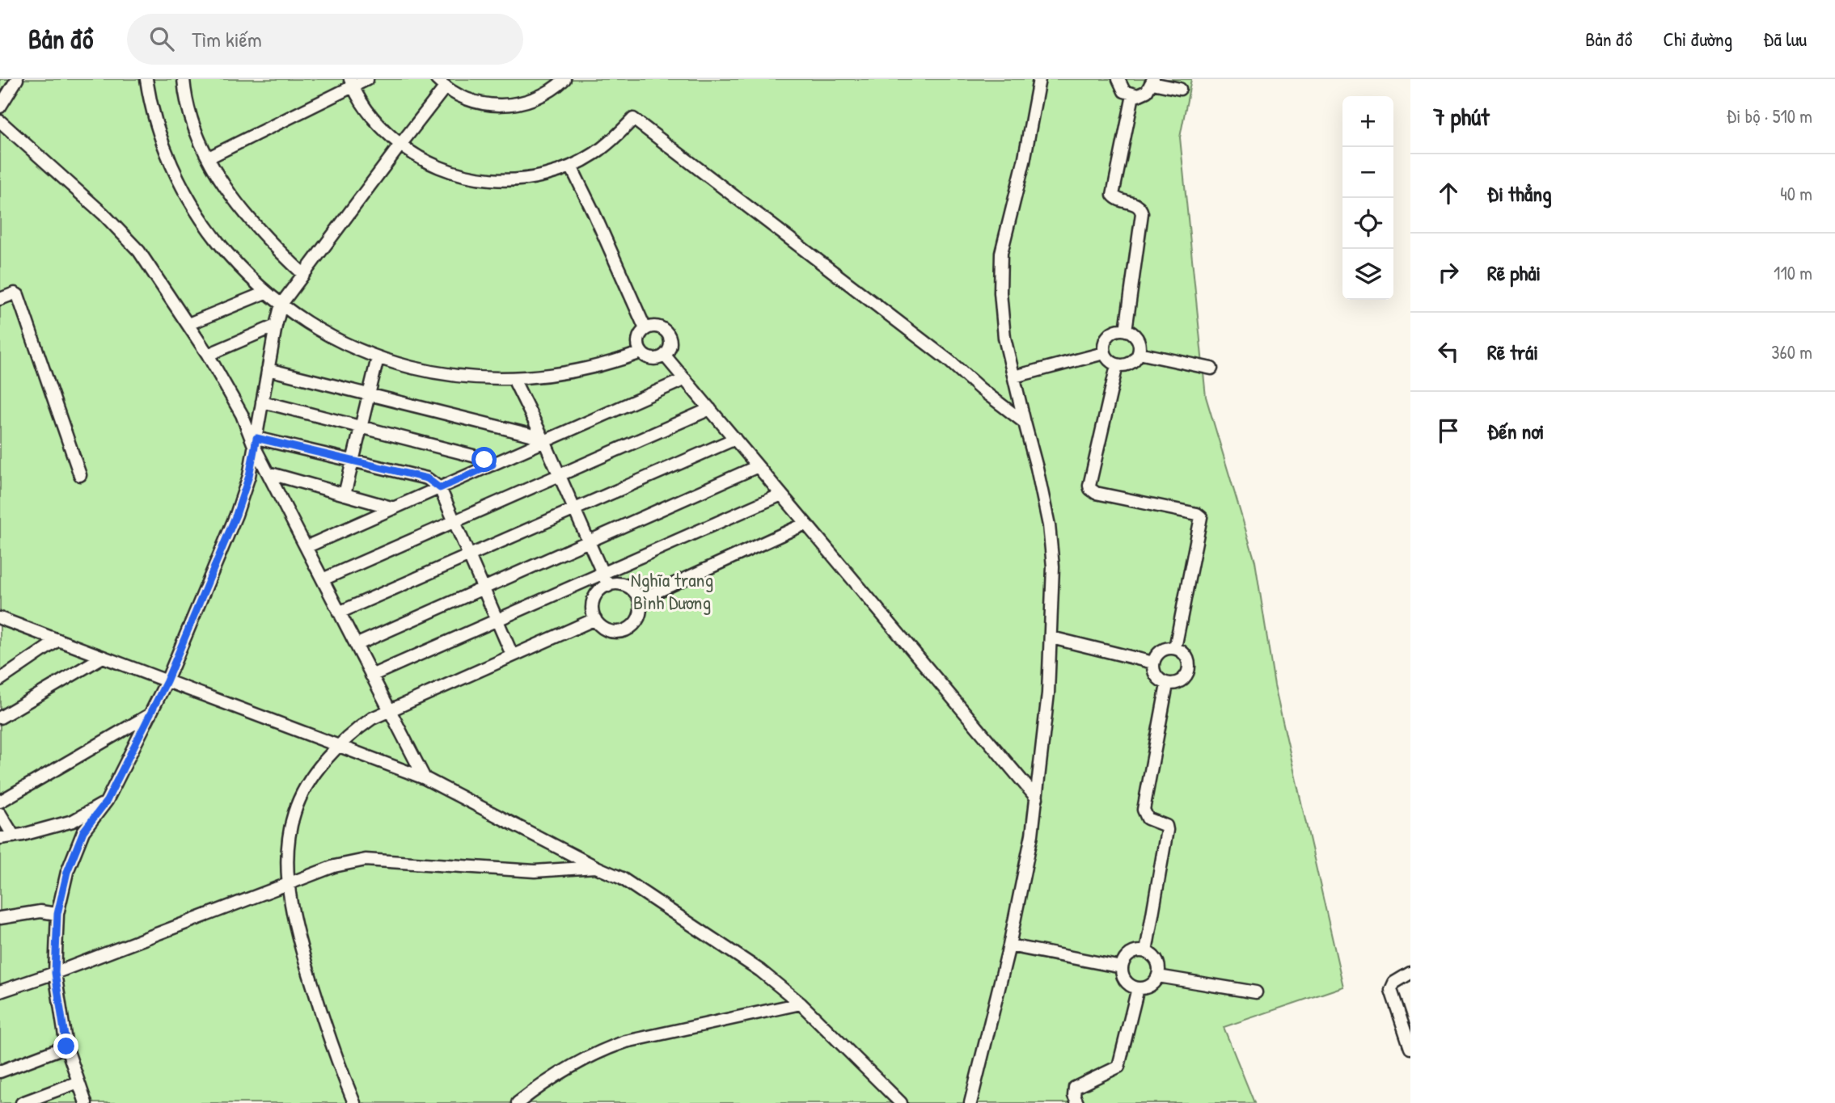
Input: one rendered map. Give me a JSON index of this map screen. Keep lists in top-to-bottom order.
{
  "parks": ["Nghĩa trang Bình Dương"],
  "page": {
    "header": "Bản đồ",
    "search": "Tìm kiếm",
    "nav": ["Bản đồ", "Chỉ đường", "Đã lưu"],
    "heading": ["7 phút", "Đi bộ · 510 m"],
    "map_buttons": ["+", "−"],
    "list": [
      ["Đi thẳng", "40 m"],
      ["Rẽ phải", "110 m"],
      ["Rẽ trái", "360 m"],
      "Đến nơi"
    ]
  }
}
